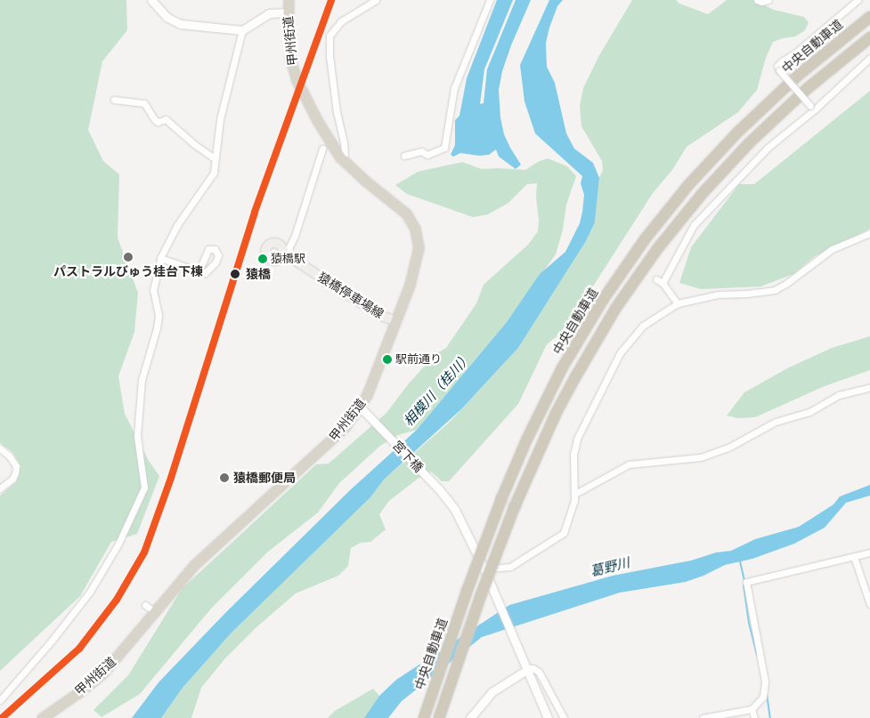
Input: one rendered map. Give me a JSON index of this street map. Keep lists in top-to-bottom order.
{
  "streets": {
    "highway": ["甲州街道", "中央自動車道"],
    "main road": ["猿橋停車場線"],
    "street": ["宮下橋"]
  },
  "crossings": [
    ["甲州街道", "猿橋停車場線"],
    ["甲州街道", "宮下橋"]
  ],
  "water": ["相模川（桂川）", "葛野川"],
  "places": [
    "パストラルびゅう桂台下棟",
    "猿橋駅",
    "猿橋",
    "駅前通り",
    "猿橋郵便局"
  ]
}
